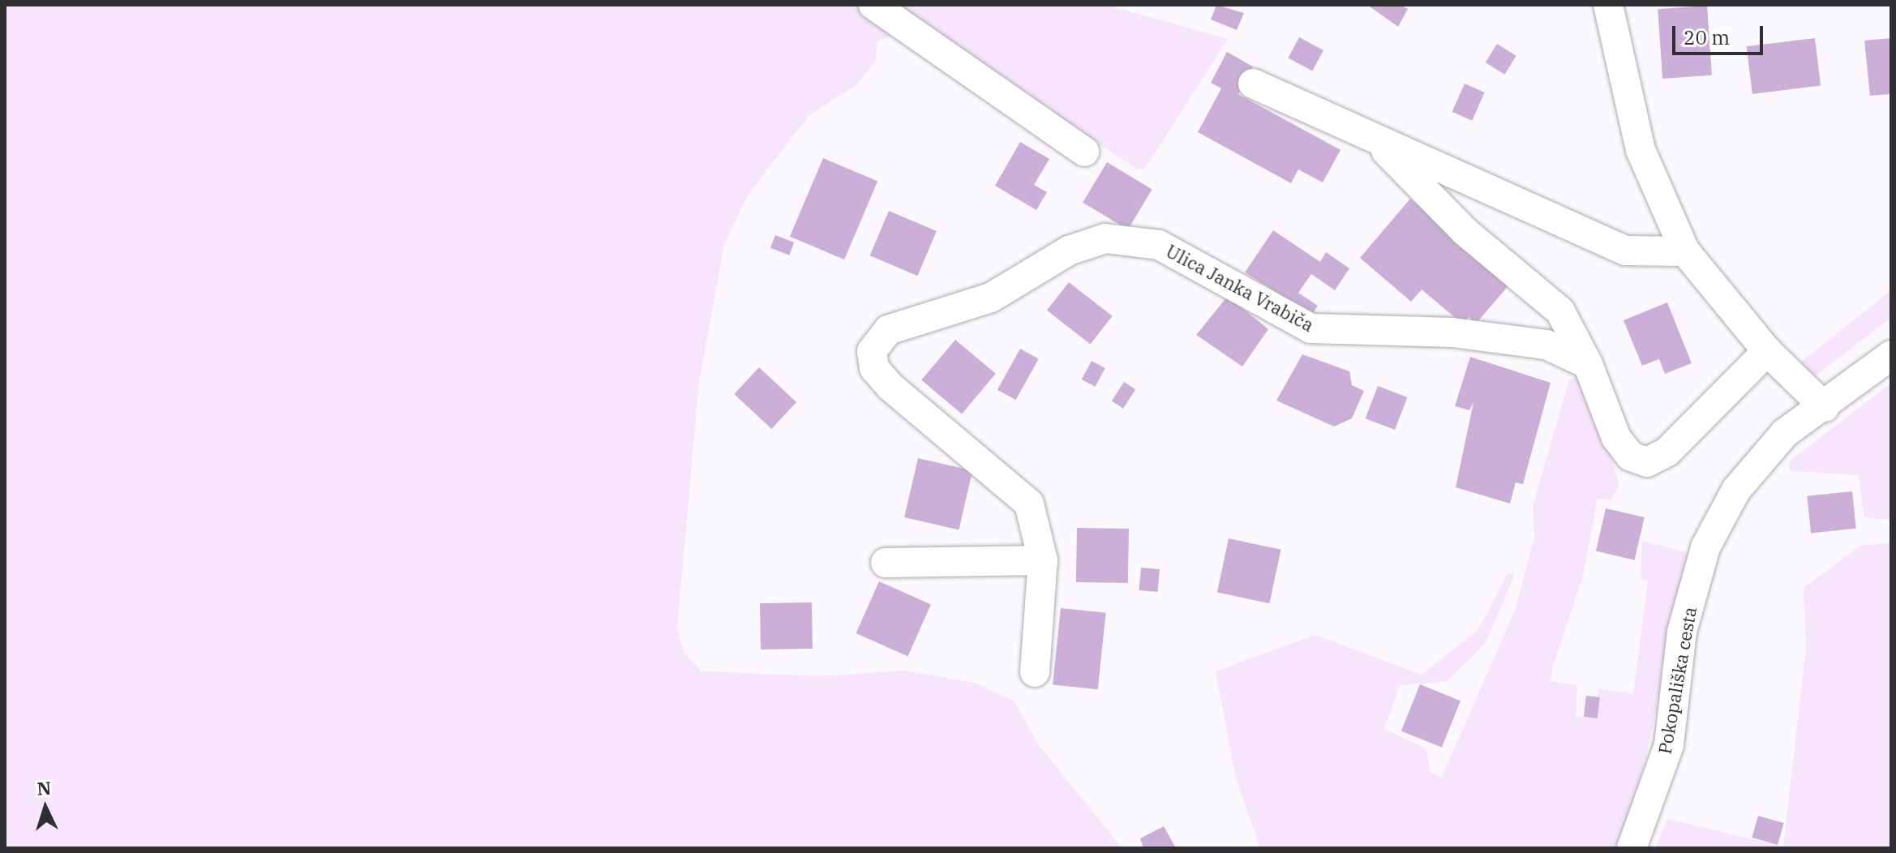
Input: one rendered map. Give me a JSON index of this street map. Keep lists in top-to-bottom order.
{
  "streets": {
    "street": ["Ulica Janka Vrabiča", "Pokopališka cesta"]
  },
  "scale_bar": "20 m",
  "north": "top"
}
